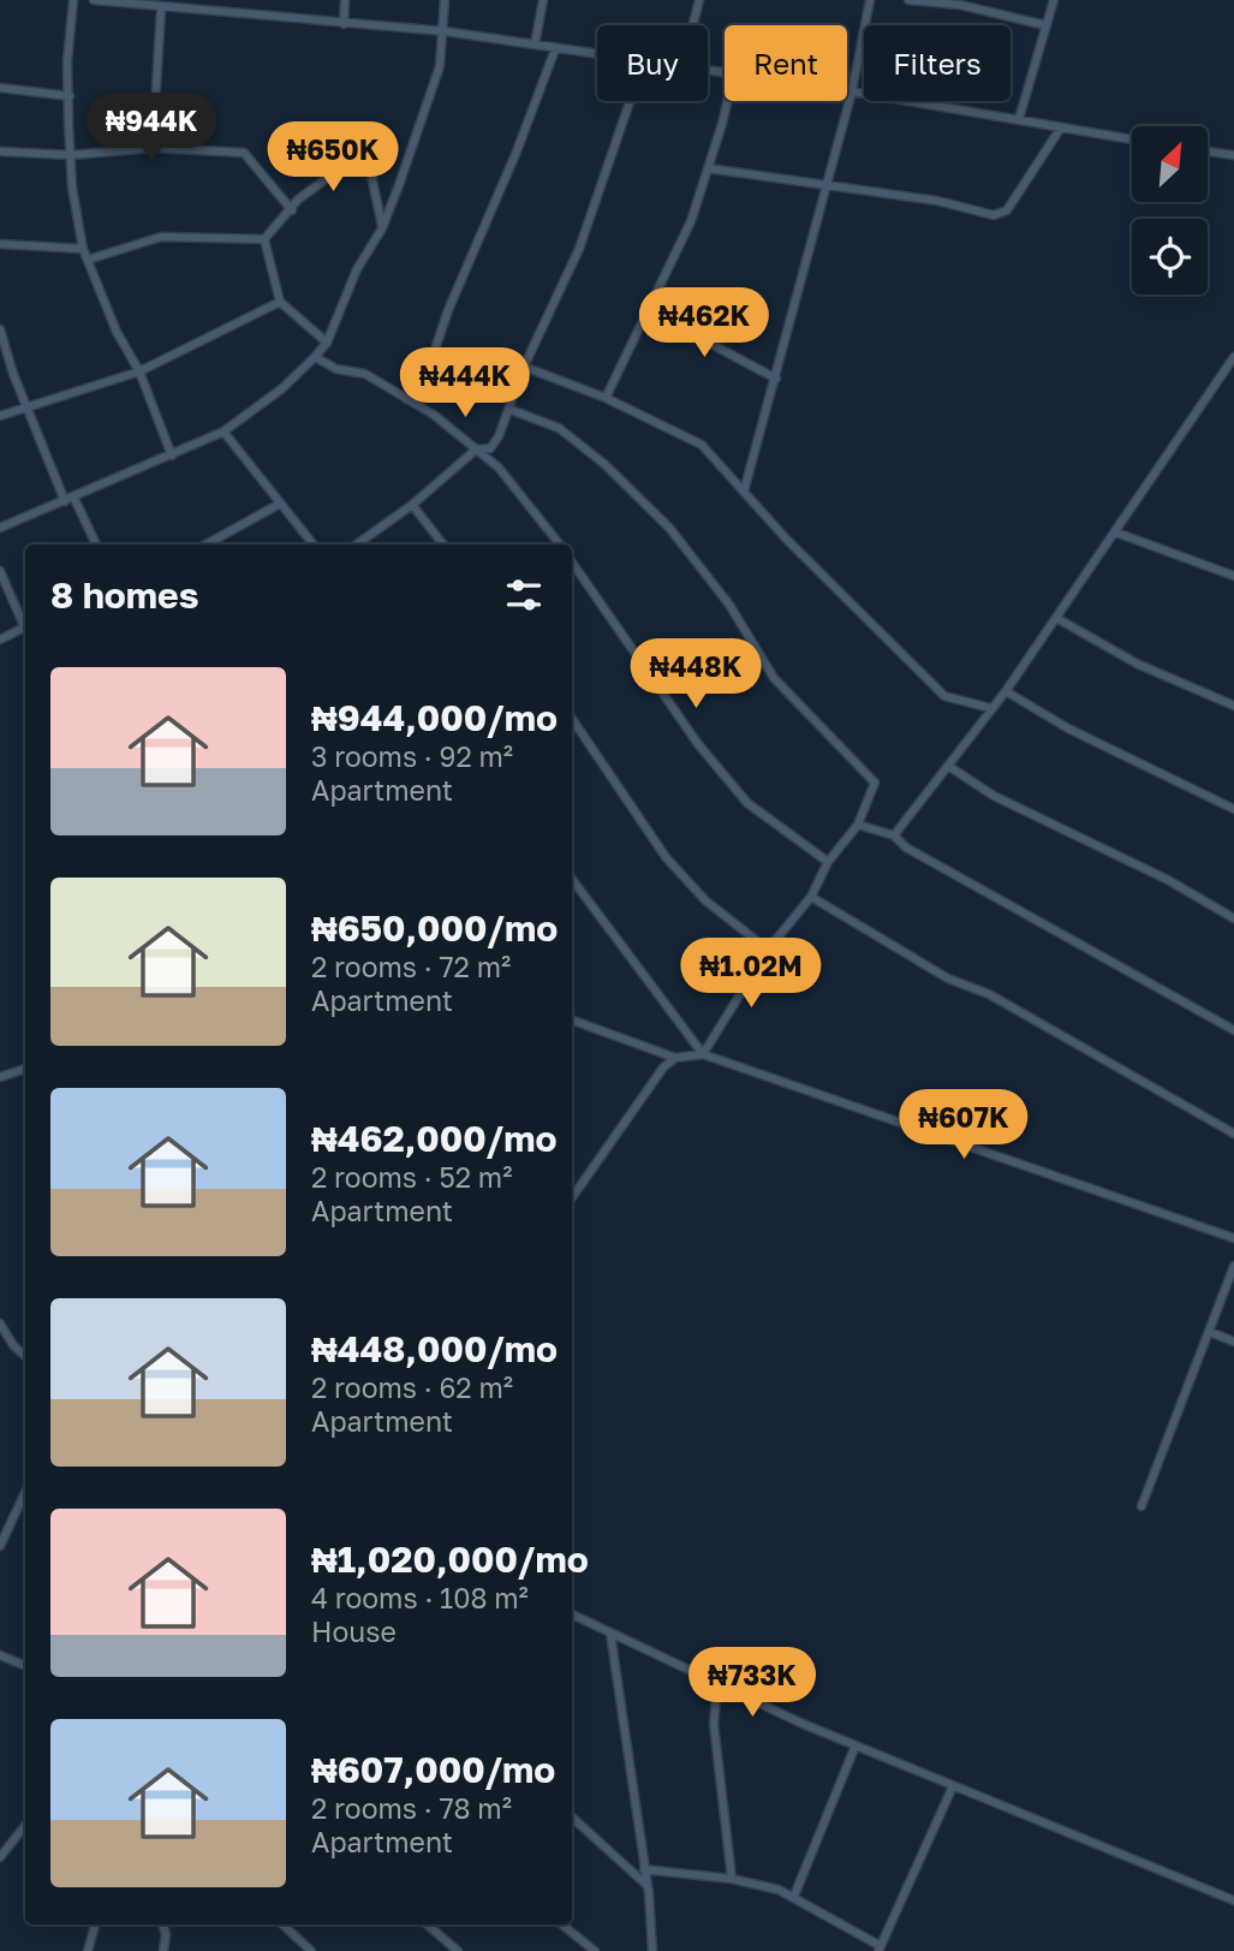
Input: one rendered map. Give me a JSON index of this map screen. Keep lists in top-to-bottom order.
{
  "north": "top right",
  "page": {
    "chip": ["Buy", "Rent", "Filters"],
    "price": [
      "₦944K",
      "₦650K",
      "₦462K",
      "₦444K",
      "₦448K",
      "₦1.02M",
      "₦607K",
      "₦733K"
    ],
    "heading": "8 homes",
    "list": [
      {
        "name": "₦944,000/mo",
        "note": "3 rooms · 92 m² · Apartment"
      },
      {
        "name": "₦650,000/mo",
        "note": "2 rooms · 72 m² · Apartment"
      },
      {
        "name": "₦462,000/mo",
        "note": "2 rooms · 52 m² · Apartment"
      },
      {
        "name": "₦448,000/mo",
        "note": "2 rooms · 62 m² · Apartment"
      },
      {
        "name": "₦1,020,000/mo",
        "note": "4 rooms · 108 m² · House"
      },
      {
        "name": "₦607,000/mo",
        "note": "2 rooms · 78 m² · Apartment"
      }
    ]
  }
}
